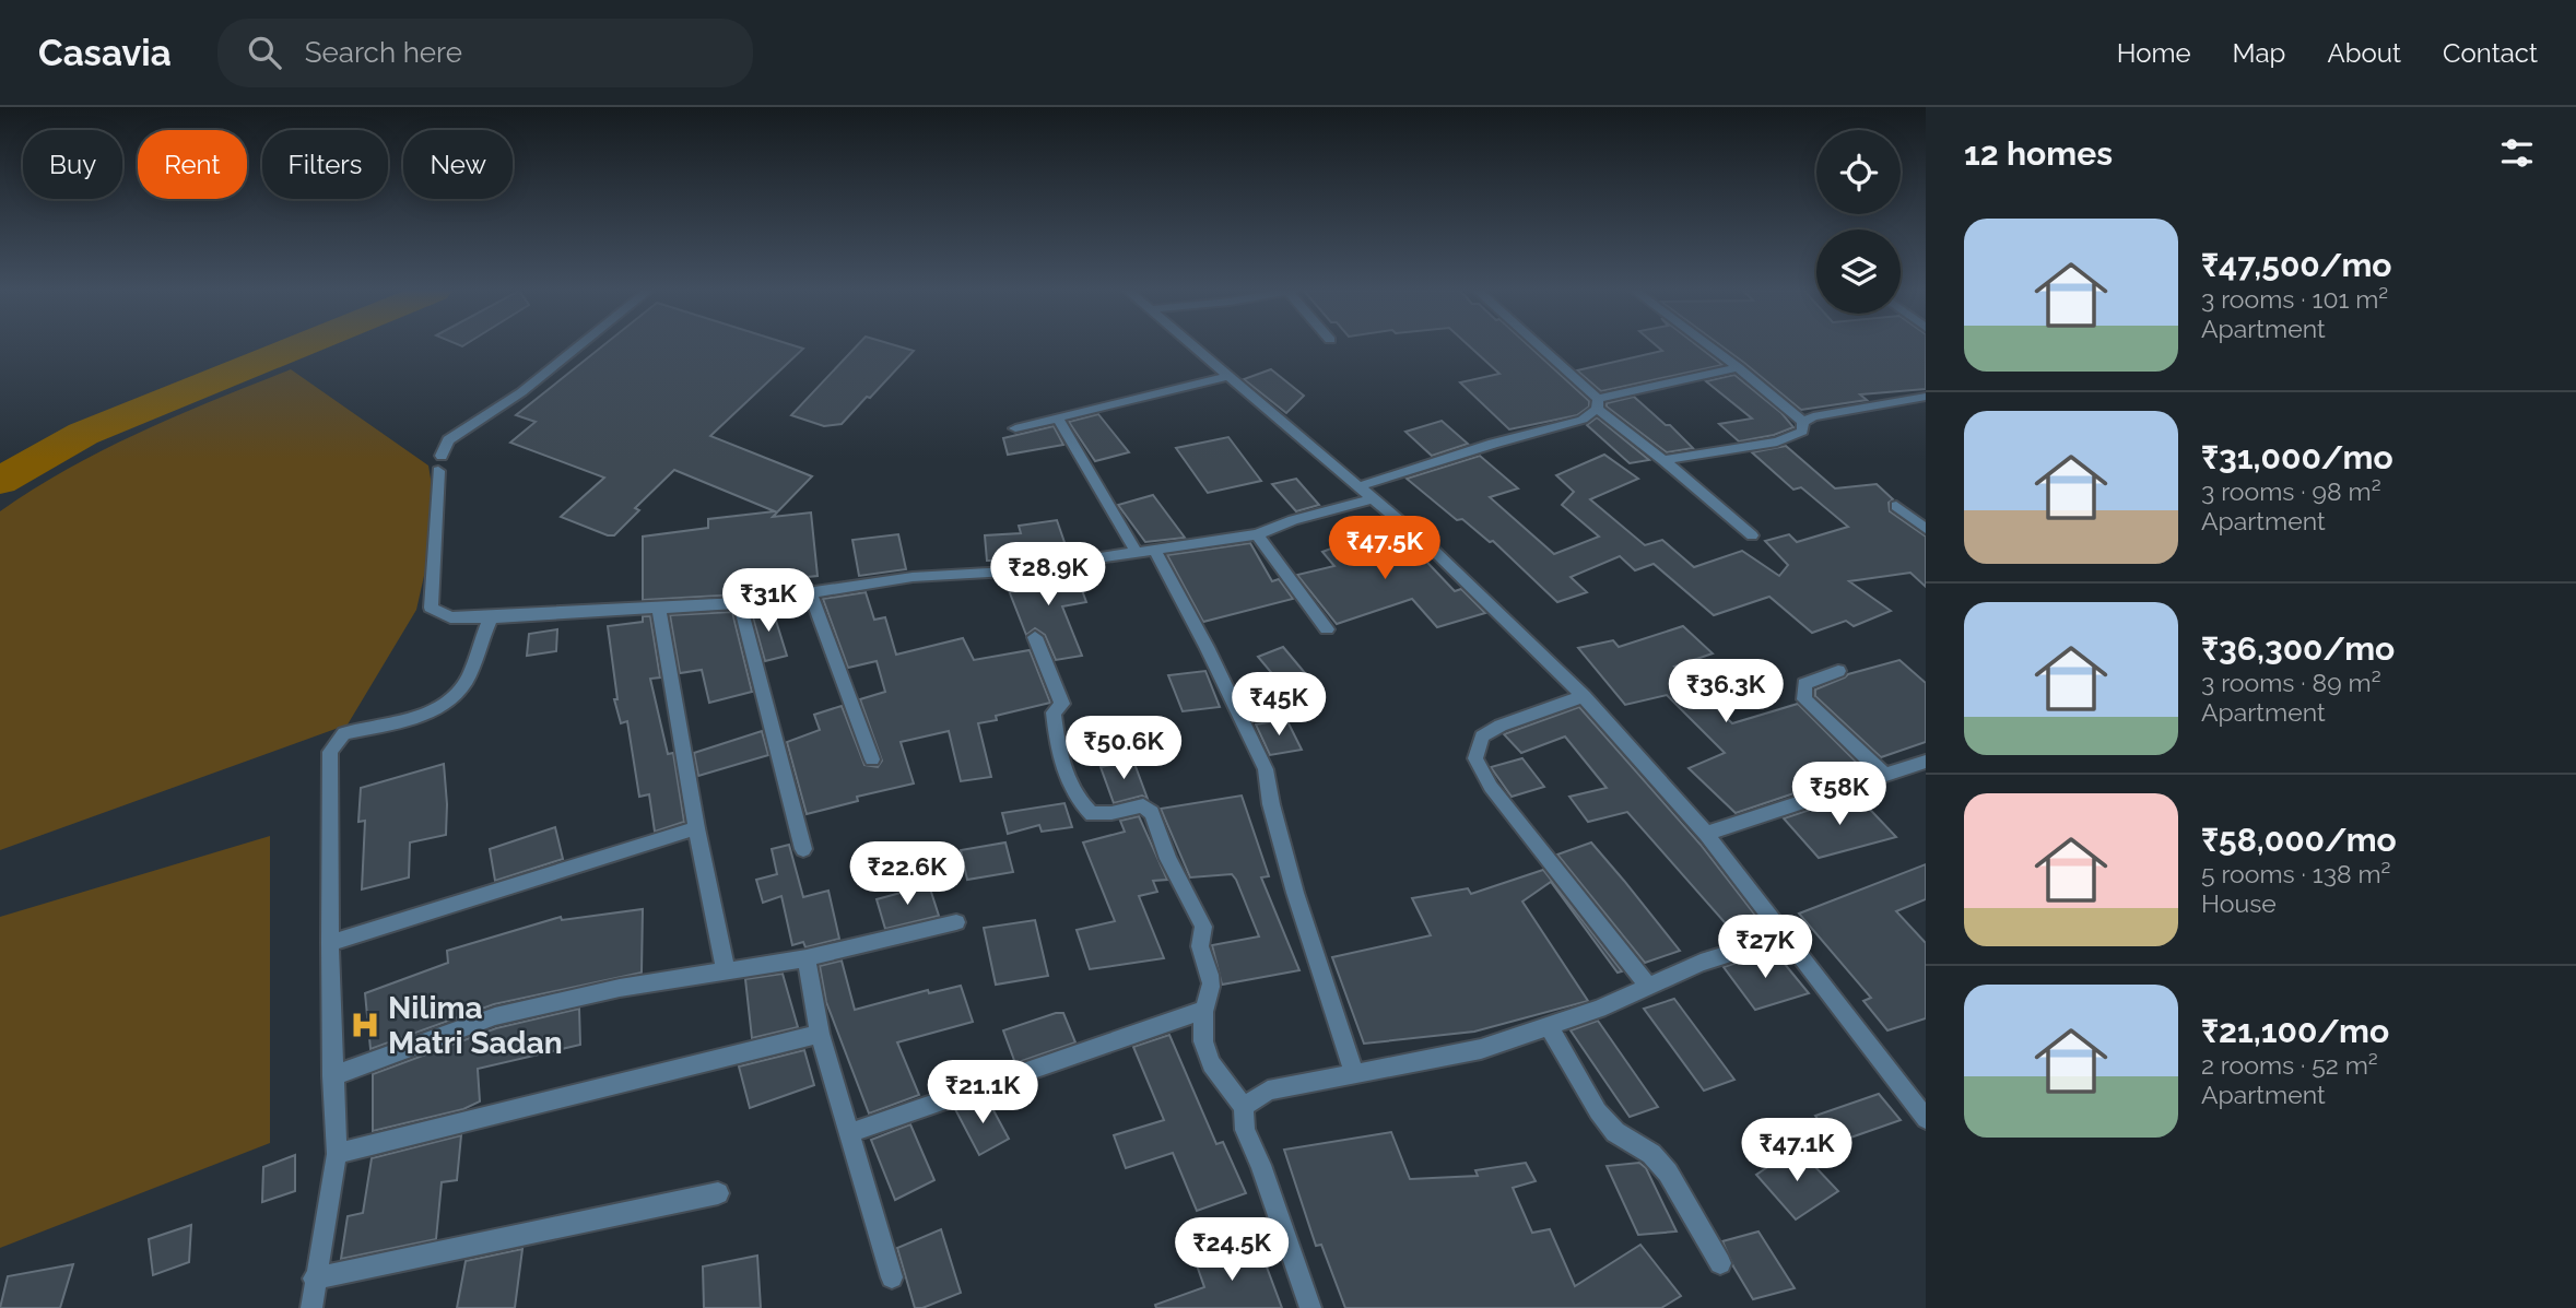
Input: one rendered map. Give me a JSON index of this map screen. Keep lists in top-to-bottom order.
{
  "places": {
    "hospital": ["Nilima Matri Sadan"]
  },
  "page": {
    "header": "Casavia",
    "search": "Search here",
    "nav": [
      "Home",
      "Map",
      "About",
      "Contact"
    ],
    "heading": "12 homes",
    "chip": [
      "Buy",
      "Rent",
      "Filters",
      "New"
    ],
    "list": [
      {
        "name": "₹47,500/mo",
        "note": "3 rooms · 101 m² · Apartment"
      },
      {
        "name": "₹31,000/mo",
        "note": "3 rooms · 98 m² · Apartment"
      },
      {
        "name": "₹36,300/mo",
        "note": "3 rooms · 89 m² · Apartment"
      },
      {
        "name": "₹58,000/mo",
        "note": "5 rooms · 138 m² · House"
      },
      {
        "name": "₹21,100/mo",
        "note": "2 rooms · 52 m² · Apartment"
      }
    ],
    "price": [
      "₹47.5K",
      "₹28.9K",
      "₹31K",
      "₹36.3K",
      "₹45K",
      "₹50.6K",
      "₹58K",
      "₹22.6K",
      "₹27K",
      "₹21.1K",
      "₹47.1K",
      "₹24.5K"
    ]
  }
}
